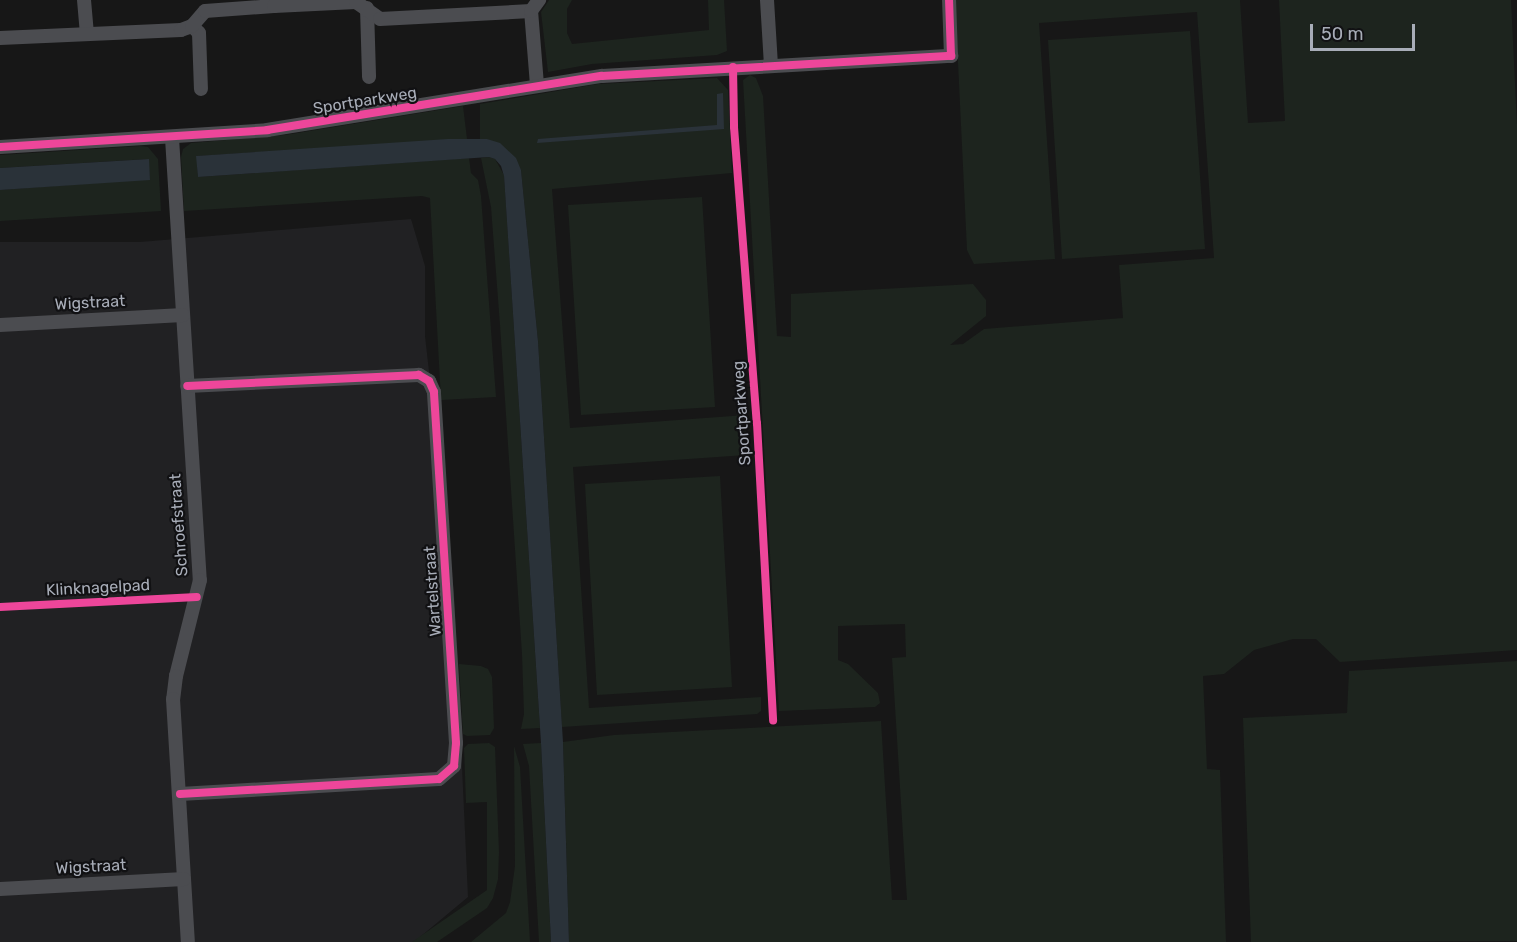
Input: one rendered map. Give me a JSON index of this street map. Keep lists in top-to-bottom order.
{
  "streets": {
    "street": [
      "Sportparkweg",
      "Wigstraat",
      "Schroefstraat",
      "Wartelstraat"
    ],
    "cycle path": ["Klinknagelpad"]
  },
  "crossings": [
    ["Sportparkweg", "Schroefstraat"],
    ["Wigstraat", "Schroefstraat"],
    ["Schroefstraat", "Wartelstraat"]
  ],
  "scale_bar": "50 m"
}
